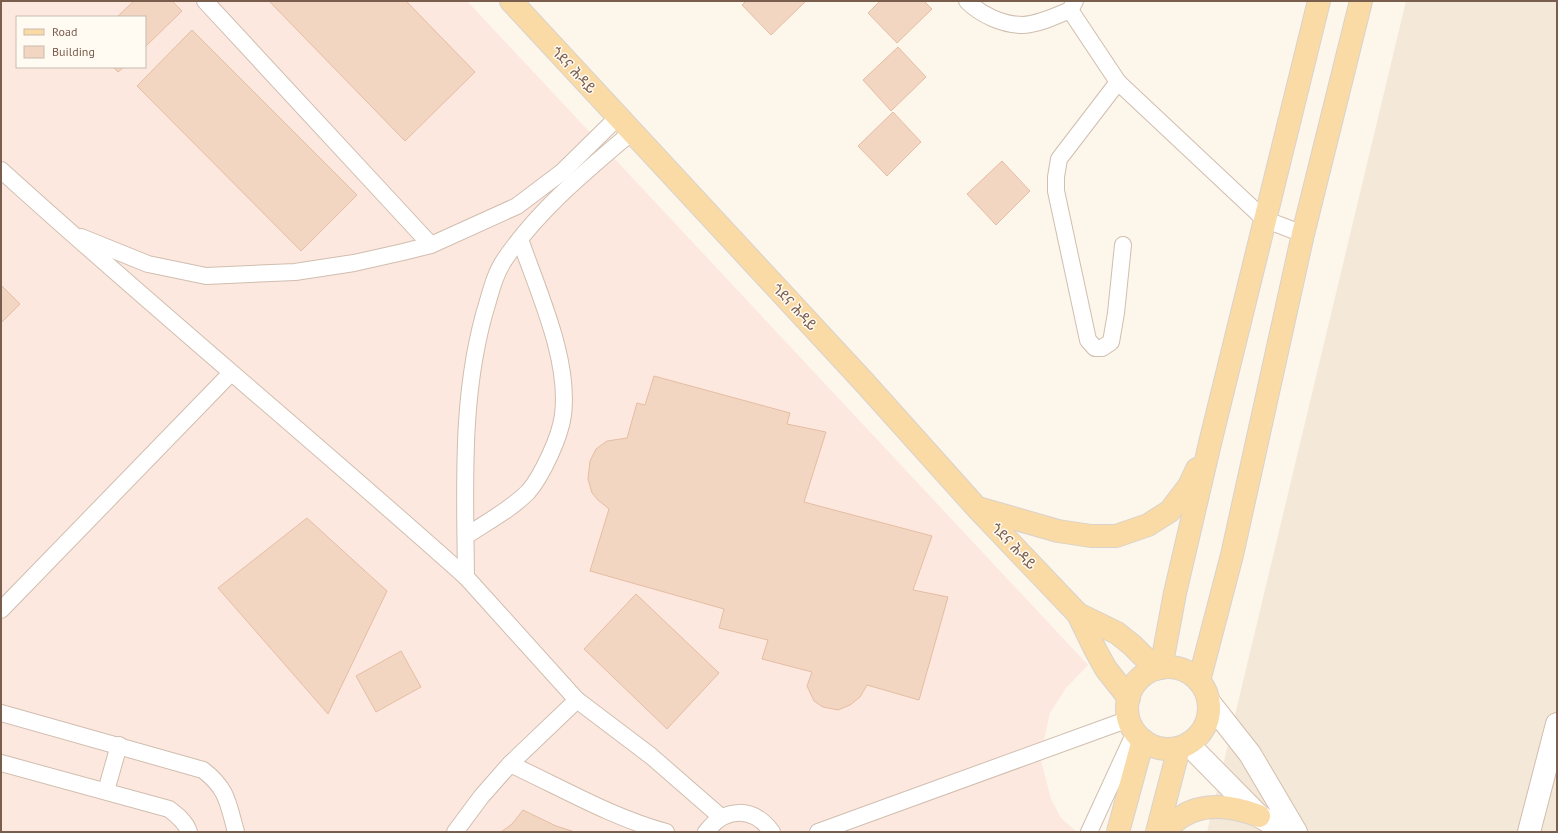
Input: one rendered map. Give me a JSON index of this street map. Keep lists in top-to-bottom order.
{
  "streets": {
    "main road": ["ጎደና ሕዳይ"]
  },
  "legend": ["Road", "Building"]
}
